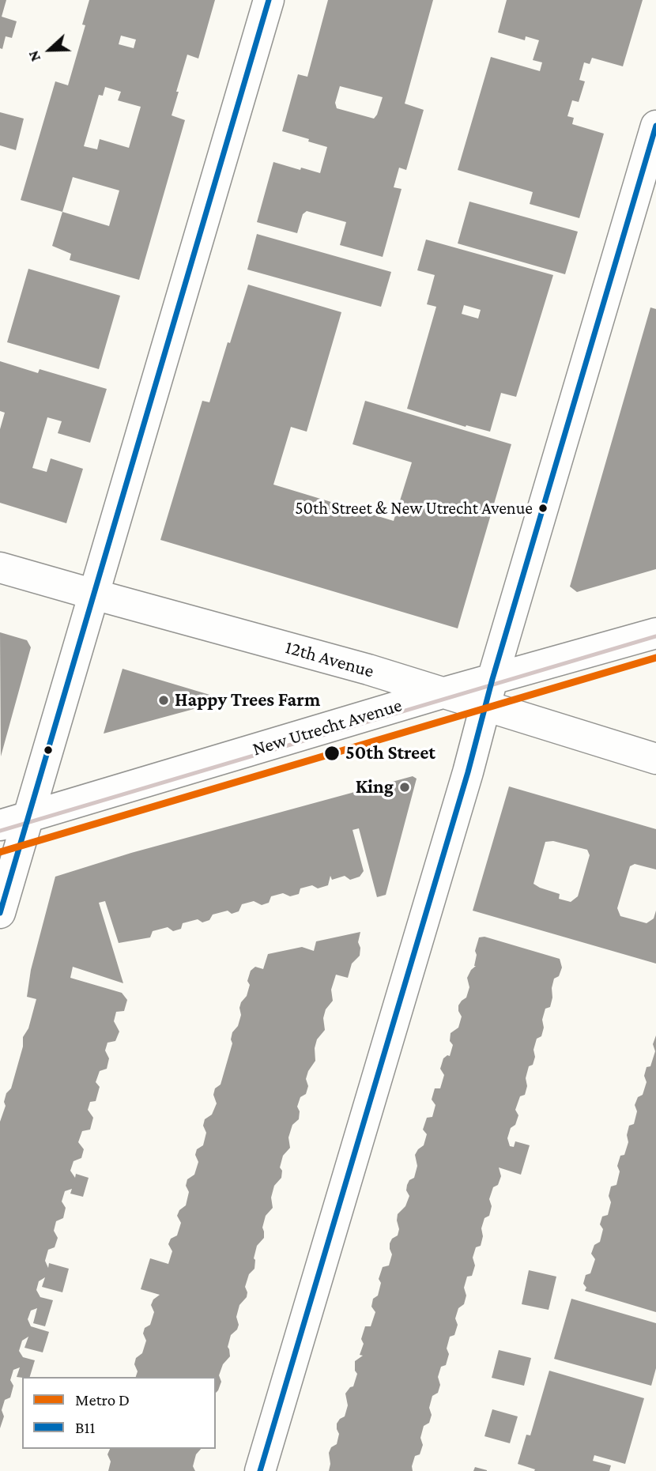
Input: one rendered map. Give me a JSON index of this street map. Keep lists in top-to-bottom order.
{
  "streets": {
    "street": ["12th Avenue", "New Utrecht Avenue"]
  },
  "crossings": [
    ["12th Avenue", "New Utrecht Avenue"]
  ],
  "places": [
    "50th Street & New Utrecht Avenue",
    "Happy Trees Farm",
    "50th Street",
    "King"
  ],
  "lines": ["transit line B11", "metro line D"],
  "legend": ["Metro D", "B11"],
  "north": "left"
}
